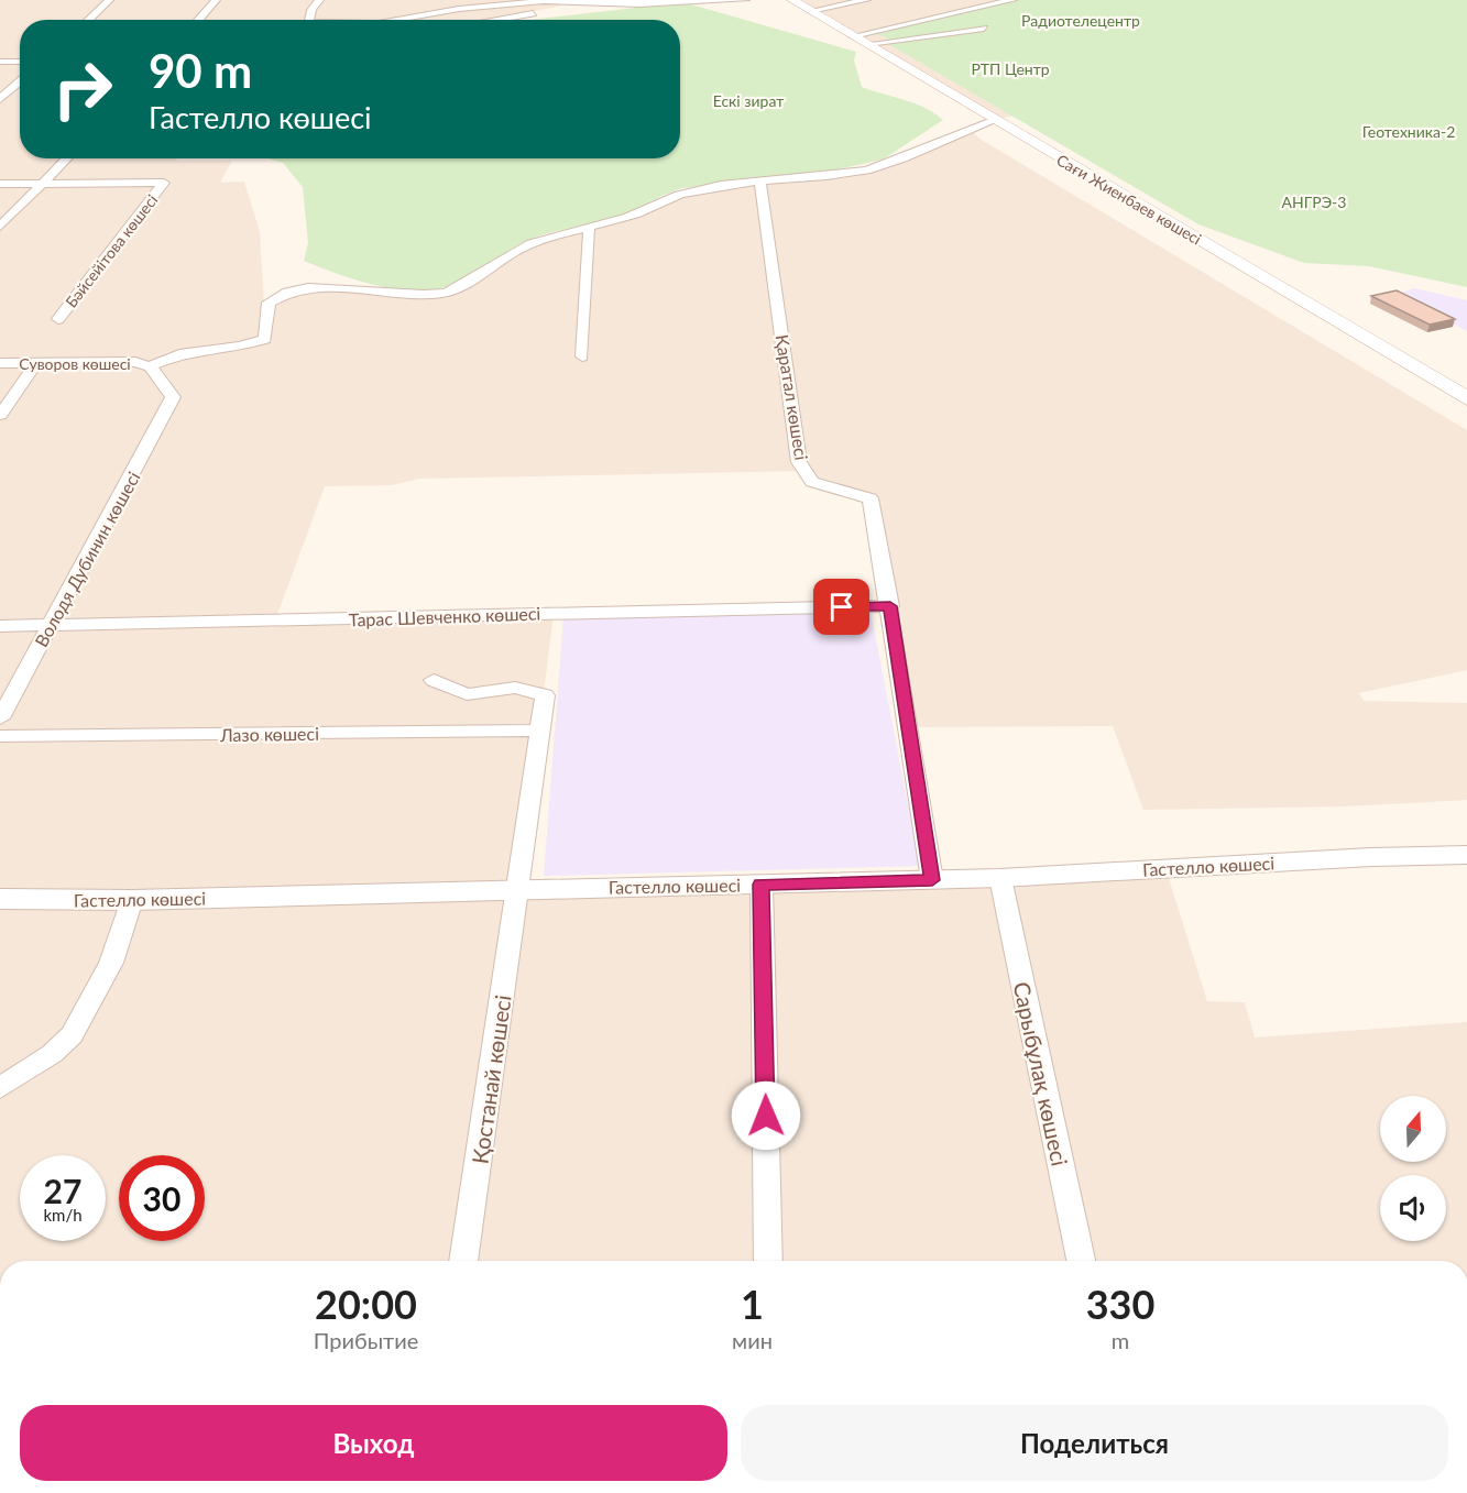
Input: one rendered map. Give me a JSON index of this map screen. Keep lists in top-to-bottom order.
{
  "streets": {
    "main road": ["Сағи Жиенбаев көшесі"],
    "street": [
      "Бәйсейітова көшесі",
      "Суворов көшесі",
      "Қаратал көшесі",
      "Володя Дубинин көшесі",
      "Тарас Шевченко көшесі",
      "Лазо көшесі",
      "Гастелло көшесі",
      "Сарыбұлақ көшесі",
      "Қостанай көшесі"
    ]
  },
  "crossings": [
    ["Суворов көшесі", "Володя Дубинин көшесі"],
    ["Қаратал көшесі", "Тарас Шевченко көшесі"],
    ["Қаратал көшесі", "Гастелло көшесі"],
    ["Володя Дубинин көшесі", "Тарас Шевченко көшесі"],
    ["Гастелло көшесі", "Сарыбұлақ көшесі"],
    ["Гастелло көшесі", "Қостанай көшесі"]
  ],
  "parks": [
    "Радиотелецентр",
    "РТП Центр",
    "Ескі зират",
    "Геотехника-2",
    "АНГРЭ-3"
  ],
  "north": "top",
  "page": {
    "turn": ["90 m", "Гастелло көшесі"],
    "speed": "27 km/h",
    "limit": "30",
    "eta": [
      "20:00",
      "Прибытие",
      "1",
      "мин",
      "330",
      "m"
    ],
    "buttons": ["Выход", "Поделиться"]
  }
}
